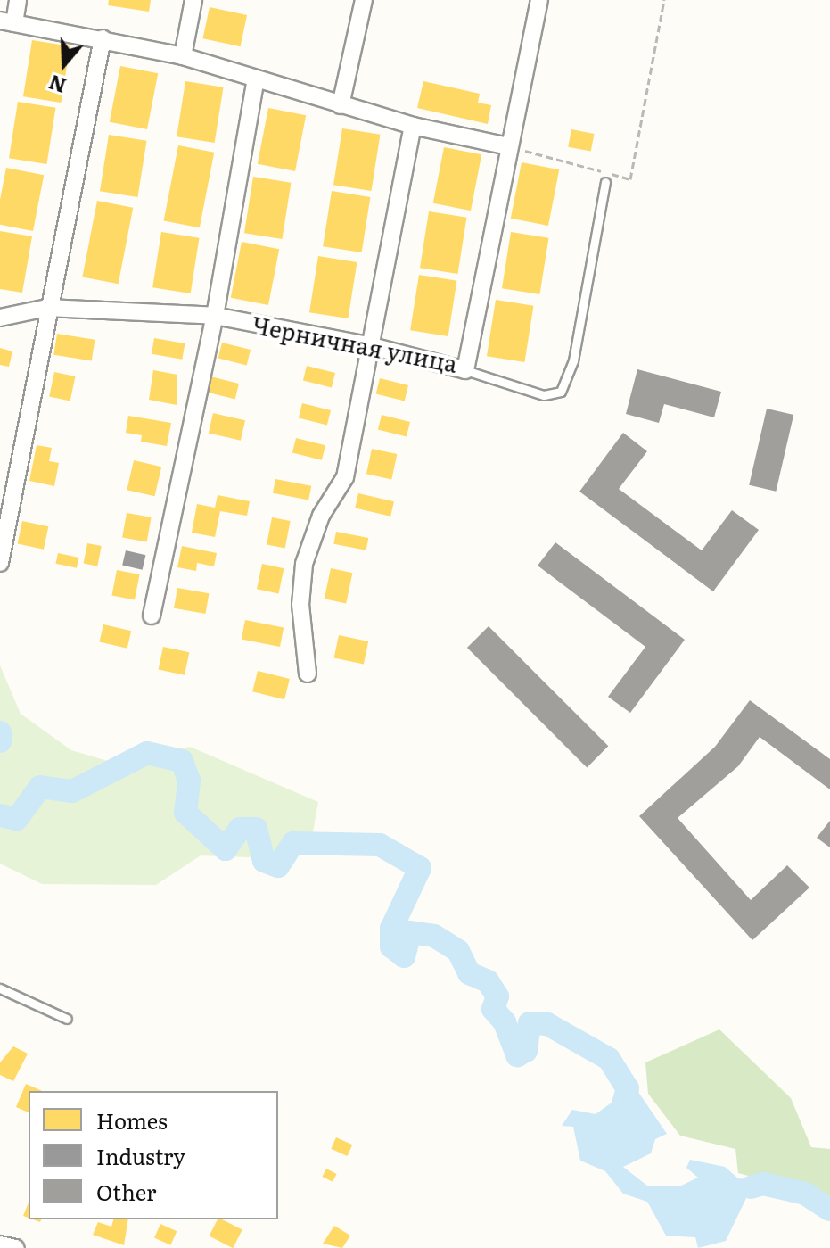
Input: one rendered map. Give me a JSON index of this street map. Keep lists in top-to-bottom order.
{
  "streets": {
    "street": ["Черничная улица"]
  },
  "legend": ["Homes", "Industry", "Other"],
  "north": "bottom"
}
